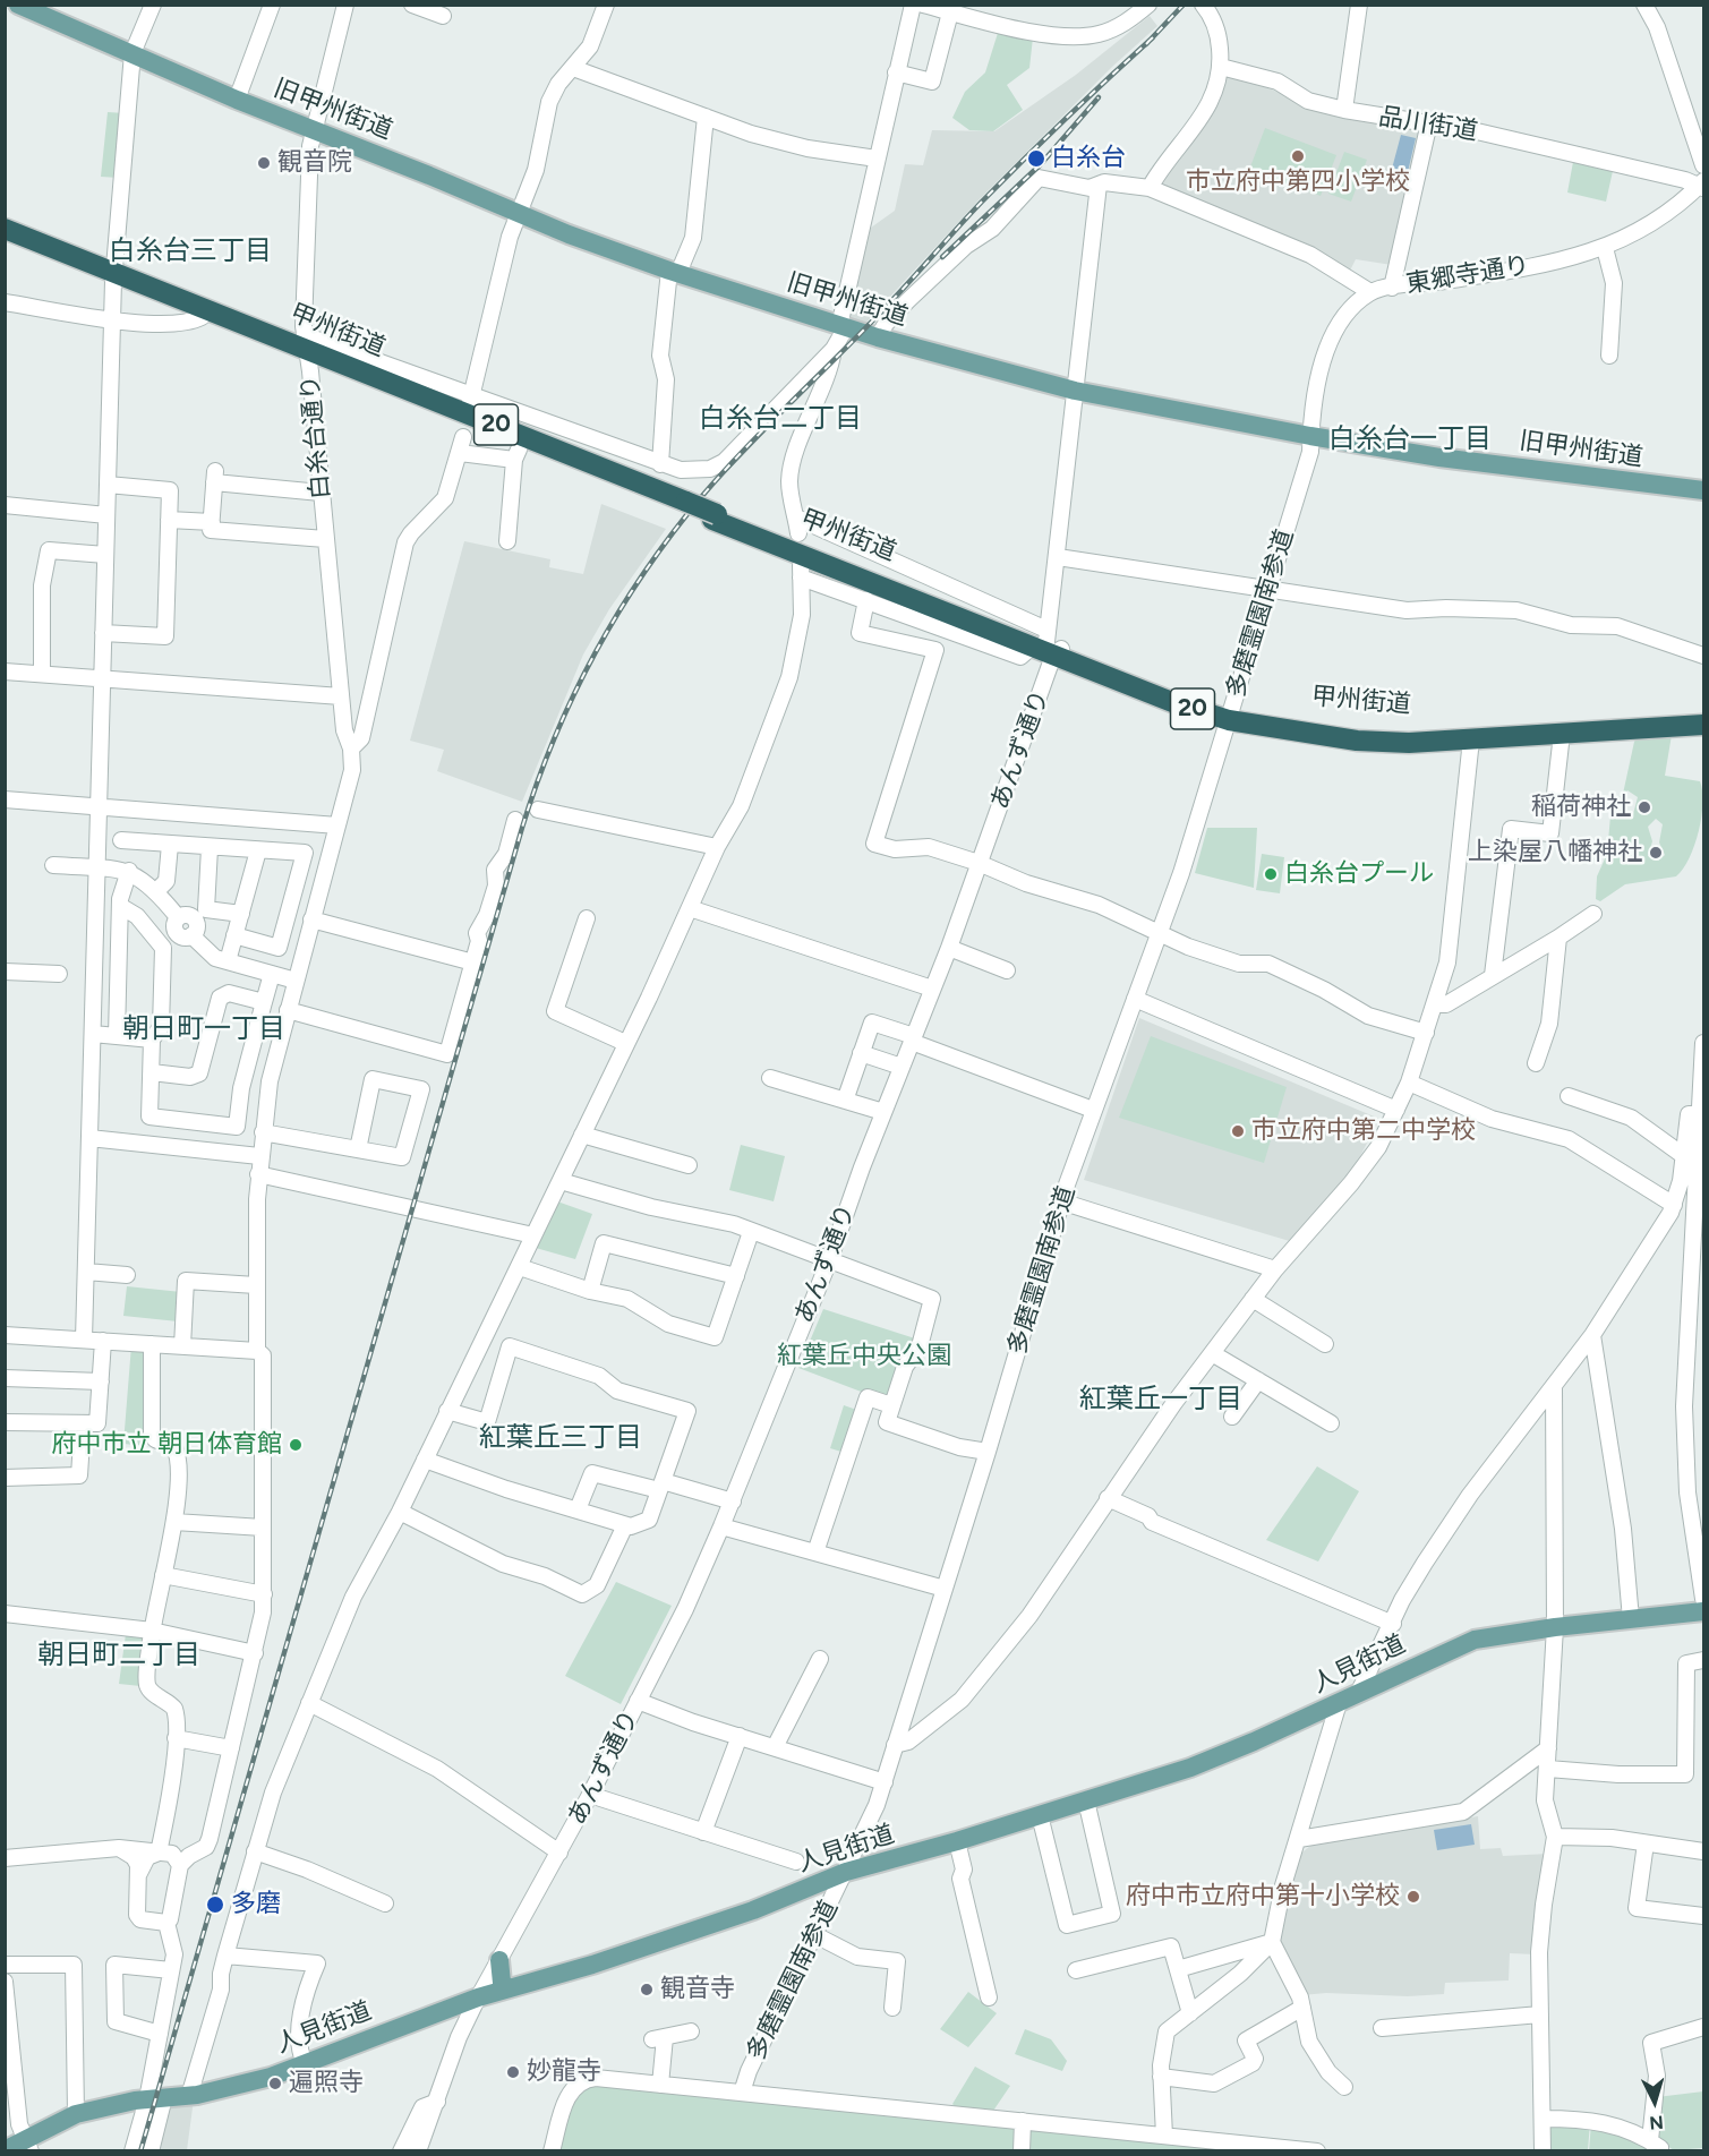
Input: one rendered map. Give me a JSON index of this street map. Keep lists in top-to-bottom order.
{
  "streets": {
    "highway": ["甲州街道", "20"],
    "main road": ["旧甲州街道", "人見街道"],
    "street": [
      "品川街道",
      "東郷寺通り",
      "白糸台通り",
      "多磨霊園南参道",
      "あんず通り"
    ]
  },
  "crossings": [
    ["旧甲州街道", "東郷寺通り"],
    ["旧甲州街道", "白糸台通り"],
    ["旧甲州街道", "多磨霊園南参道"],
    ["旧甲州街道", "あんず通り"],
    ["品川街道", "東郷寺通り"],
    ["東郷寺通り", "多磨霊園南参道"],
    ["甲州街道", "白糸台通り"],
    ["甲州街道", "多磨霊園南参道"],
    ["甲州街道", "あんず通り"],
    ["多磨霊園南参道", "人見街道"],
    ["あんず通り", "人見街道"]
  ],
  "districts": [
    "白糸台三丁目",
    "白糸台二丁目",
    "白糸台一丁目",
    "朝日町一丁目",
    "紅葉丘一丁目",
    "紅葉丘三丁目",
    "朝日町二丁目"
  ],
  "parks": ["紅葉丘中央公園"],
  "places": [
    "市立府中第四小学校",
    "白糸台",
    "観音院",
    "稲荷神社",
    "上染屋八幡神社",
    "白糸台プール",
    "市立府中第二中学校",
    "府中市立 朝日体育館",
    "府中市立府中第十小学校",
    "多磨",
    "観音寺",
    "妙龍寺",
    "遍照寺"
  ],
  "north": "bottom"
}
